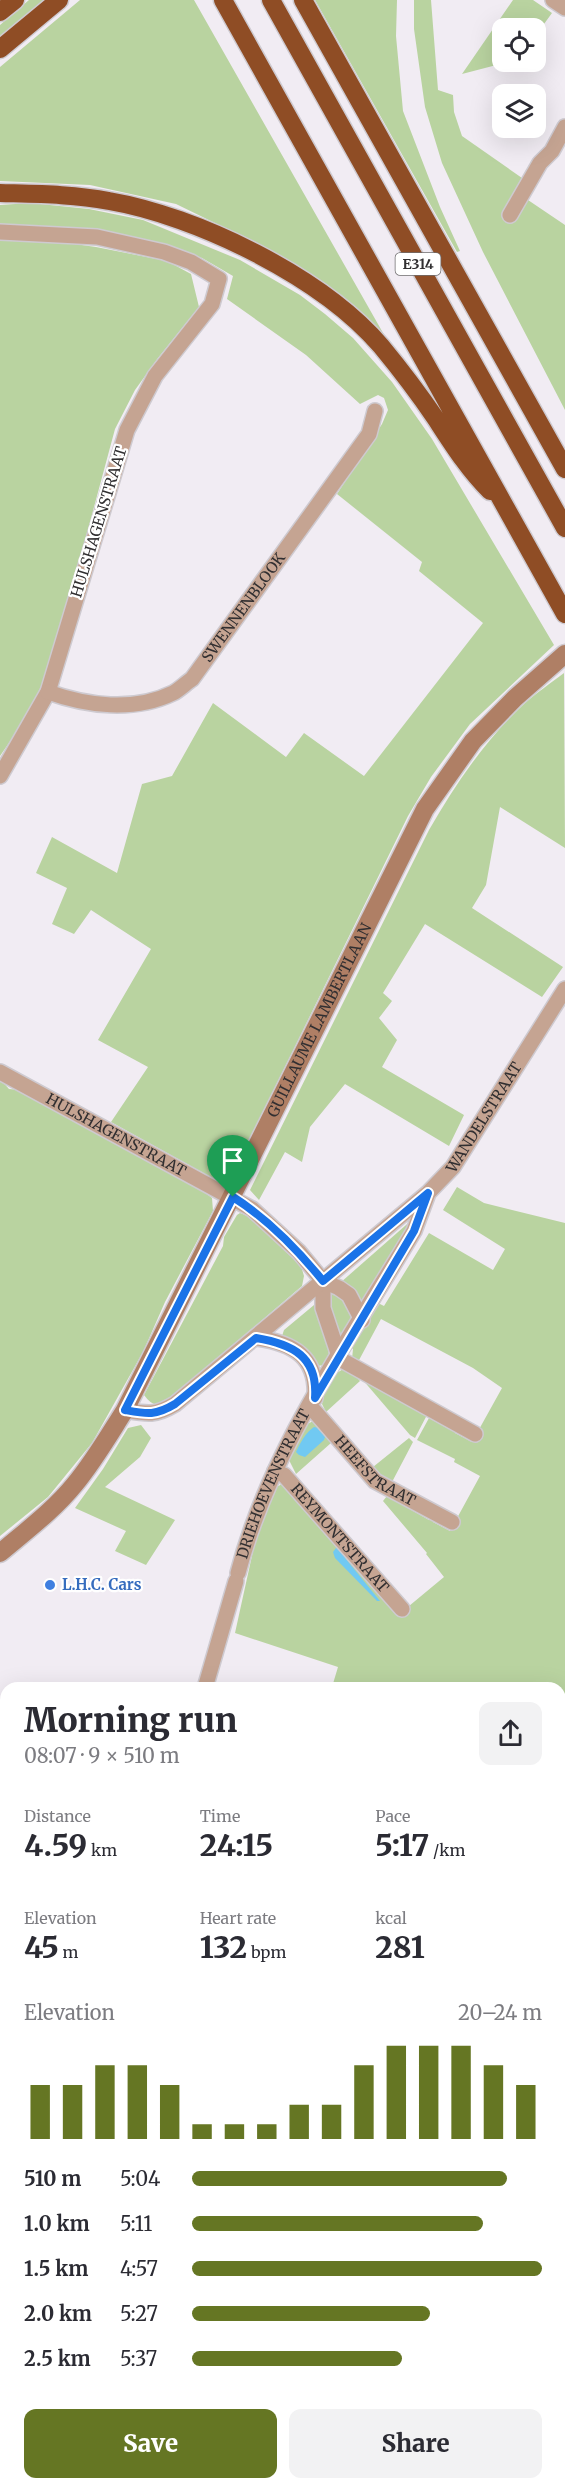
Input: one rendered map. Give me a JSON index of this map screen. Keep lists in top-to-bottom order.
{
  "streets": {
    "highway": ["E314"],
    "street": [
      "HULSHAGENSTRAAT",
      "SWENNENBLOOK",
      "GUILLAUME LAMBERTLAAN",
      "WANDELSTRAAT",
      "HEEFSTRAAT",
      "DRIEHOEVENSTRAAT",
      "REYMONTSTRAAT"
    ]
  },
  "crossings": [
    ["HULSHAGENSTRAAT", "SWENNENBLOOK"],
    ["HULSHAGENSTRAAT", "GUILLAUME LAMBERTLAAN"],
    ["GUILLAUME LAMBERTLAAN", "WANDELSTRAAT"],
    ["WANDELSTRAAT", "DRIEHOEVENSTRAAT"],
    ["HEEFSTRAAT", "DRIEHOEVENSTRAAT"],
    ["DRIEHOEVENSTRAAT", "REYMONTSTRAAT"]
  ],
  "places": ["L.H.C. Cars"],
  "page": {
    "heading": ["Morning run", "08:07 · 9 × 510 m"],
    "stats": [
      ["Distance", "4.59 km"],
      ["Time", "24:15"],
      ["Pace", "5:17 /km"],
      ["Elevation", "45 m"],
      ["Heart rate", "132 bpm"],
      ["kcal", "281"]
    ],
    "chart": ["Elevation", "20–24 m"],
    "list": [
      {
        "name": "510 m",
        "note": "5:04"
      },
      {
        "name": "1.0 km",
        "note": "5:11"
      },
      {
        "name": "1.5 km",
        "note": "4:57"
      },
      {
        "name": "2.0 km",
        "note": "5:27"
      },
      {
        "name": "2.5 km",
        "note": "5:37"
      }
    ],
    "buttons": ["Save", "Share"]
  }
}
